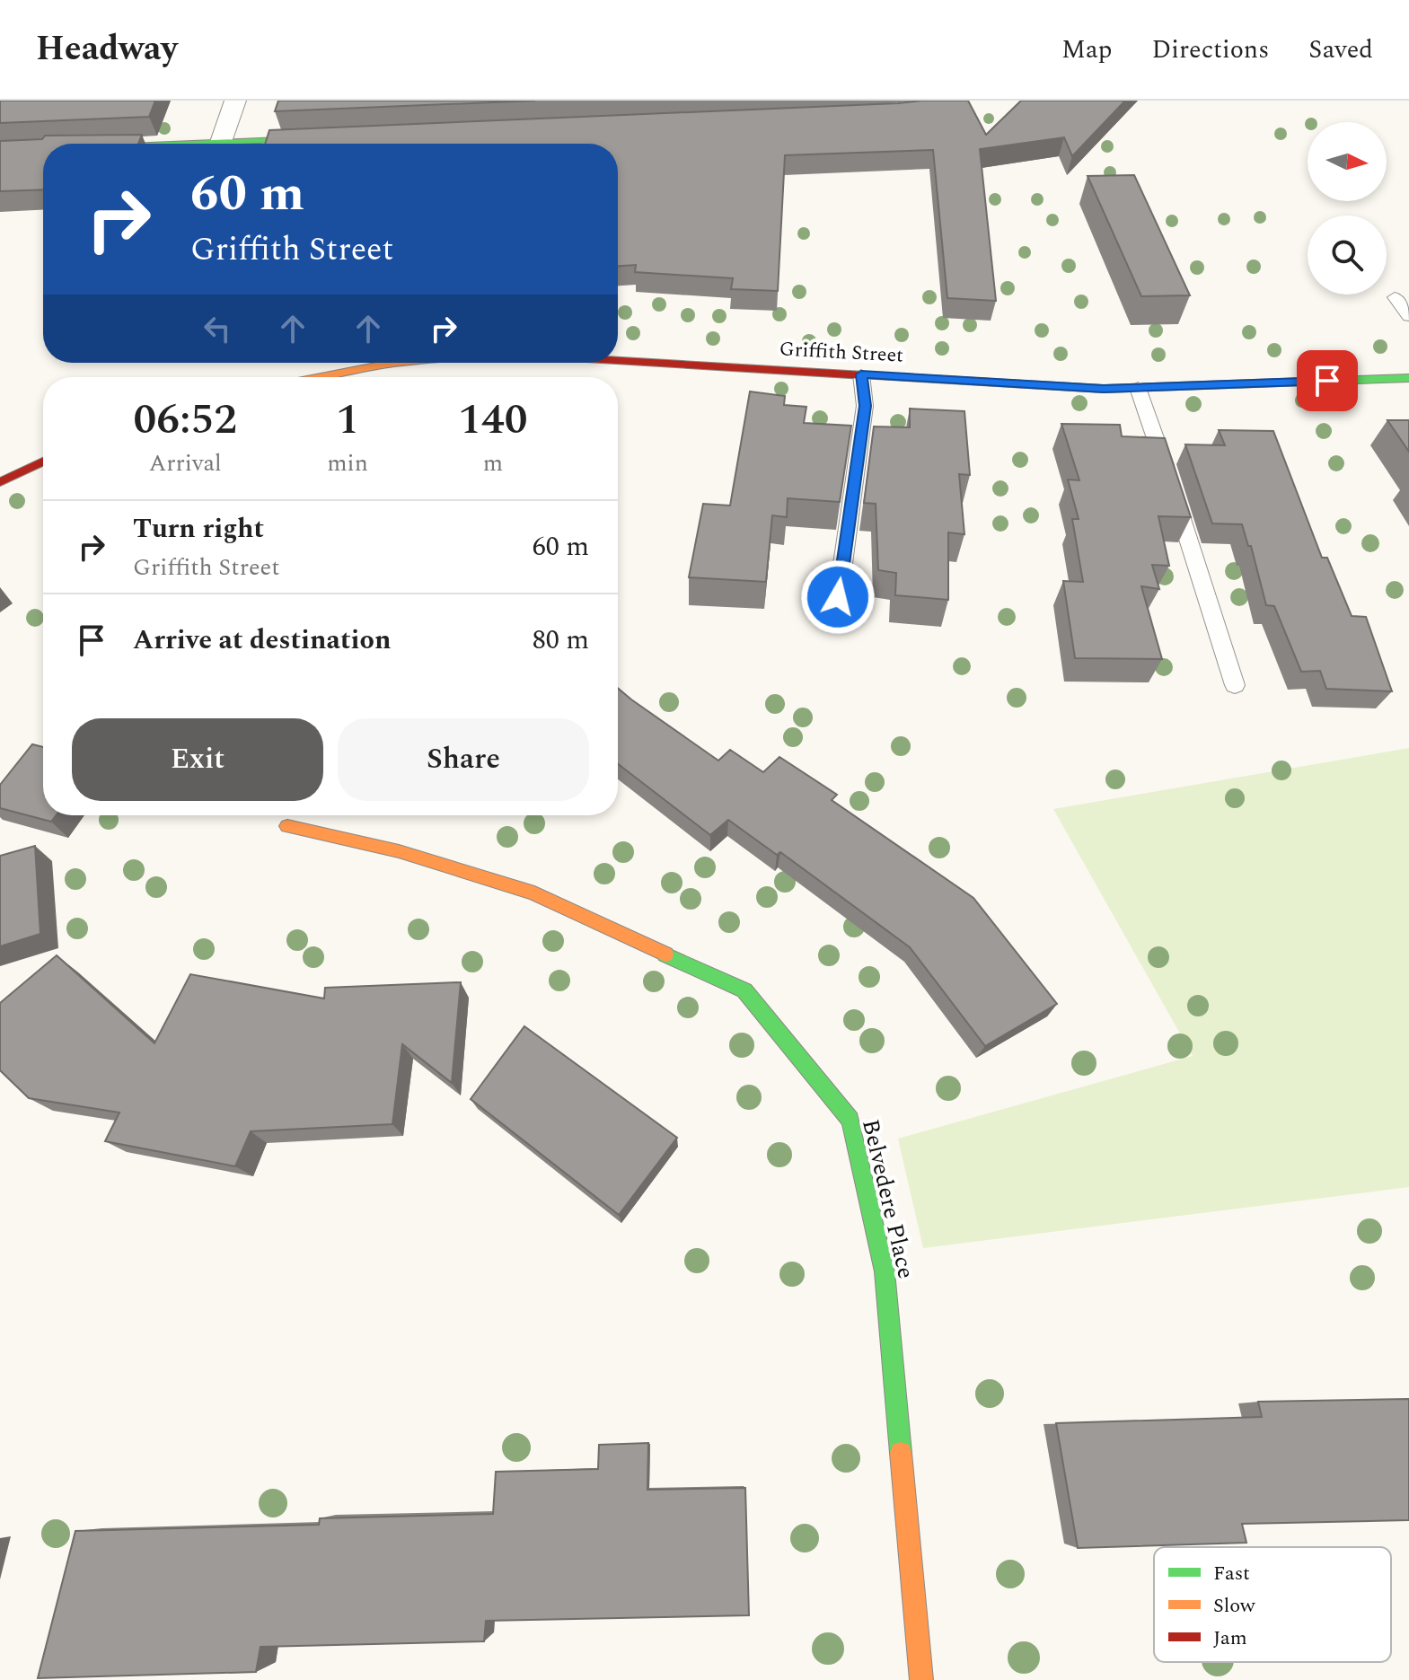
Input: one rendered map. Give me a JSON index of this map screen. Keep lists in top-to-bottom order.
{
  "streets": {
    "street": ["Griffith Street", "Belvedere Place"]
  },
  "legend": ["Fast", "Slow", "Jam"],
  "north": "right",
  "page": {
    "header": "Headway",
    "nav": ["Map", "Directions", "Saved"],
    "turn": ["60 m", "Griffith Street"],
    "eta": [
      "06:52",
      "Arrival",
      "1",
      "min",
      "140",
      "m"
    ],
    "list": [
      {
        "name": "Turn right",
        "note": "Griffith Street",
        "value": "60 m"
      },
      {
        "name": "Arrive at destination",
        "value": "80 m"
      }
    ],
    "buttons": ["Exit", "Share"]
  }
}
